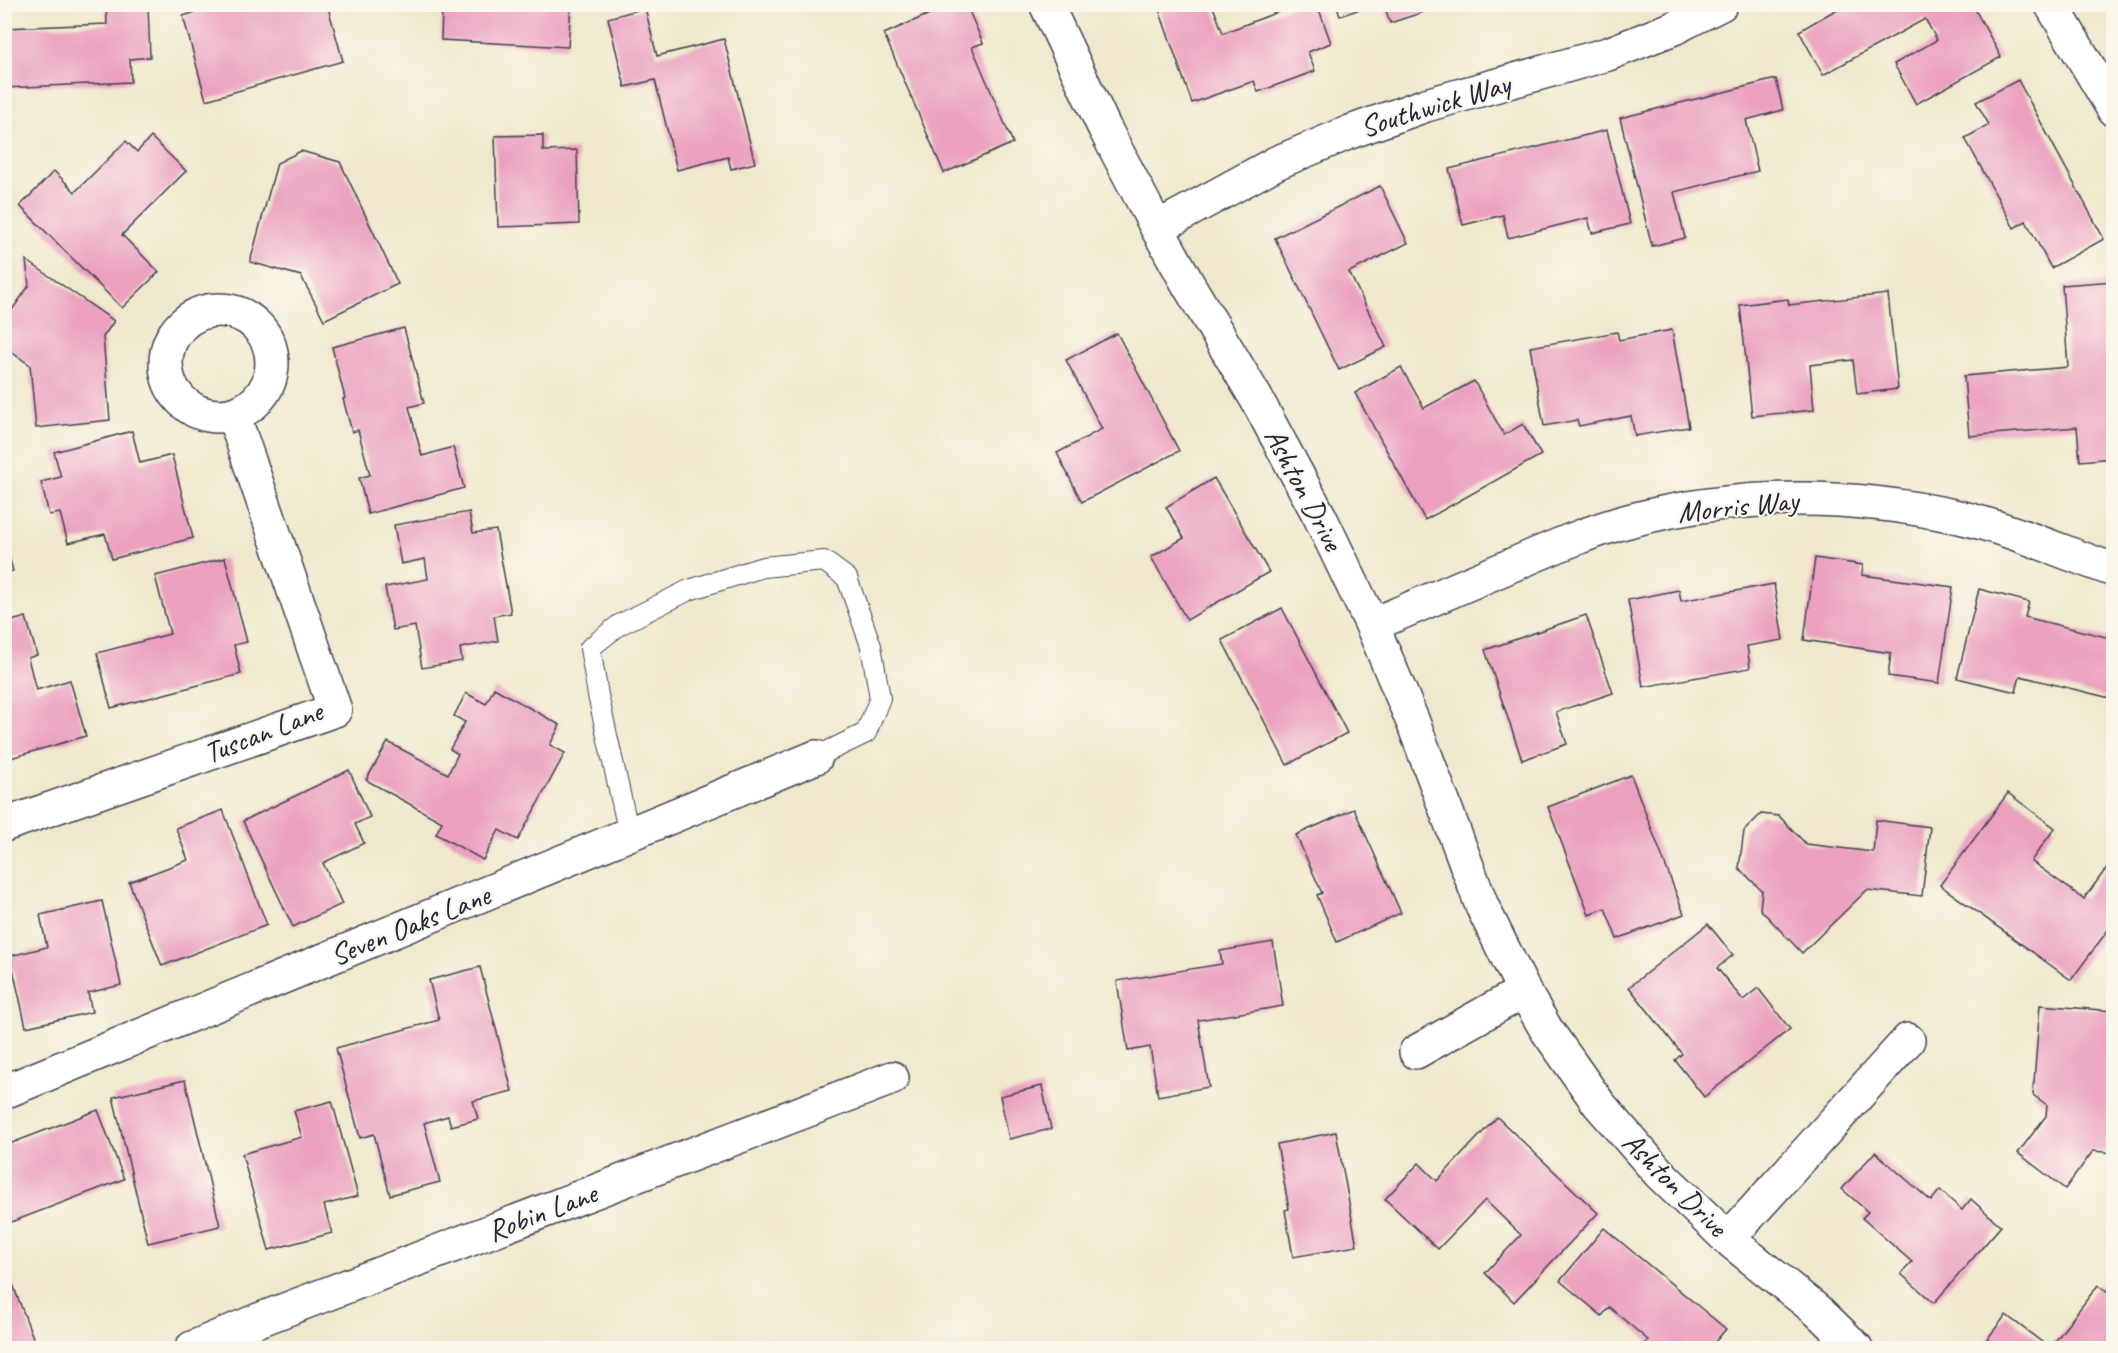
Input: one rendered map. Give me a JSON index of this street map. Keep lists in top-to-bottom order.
{
  "streets": {
    "street": [
      "Southwick Way",
      "Ashton Drive",
      "Morris Way",
      "Tuscan Lane",
      "Seven Oaks Lane",
      "Robin Lane"
    ]
  },
  "crossings": [
    ["Southwick Way", "Ashton Drive"],
    ["Ashton Drive", "Morris Way"]
  ]
}
